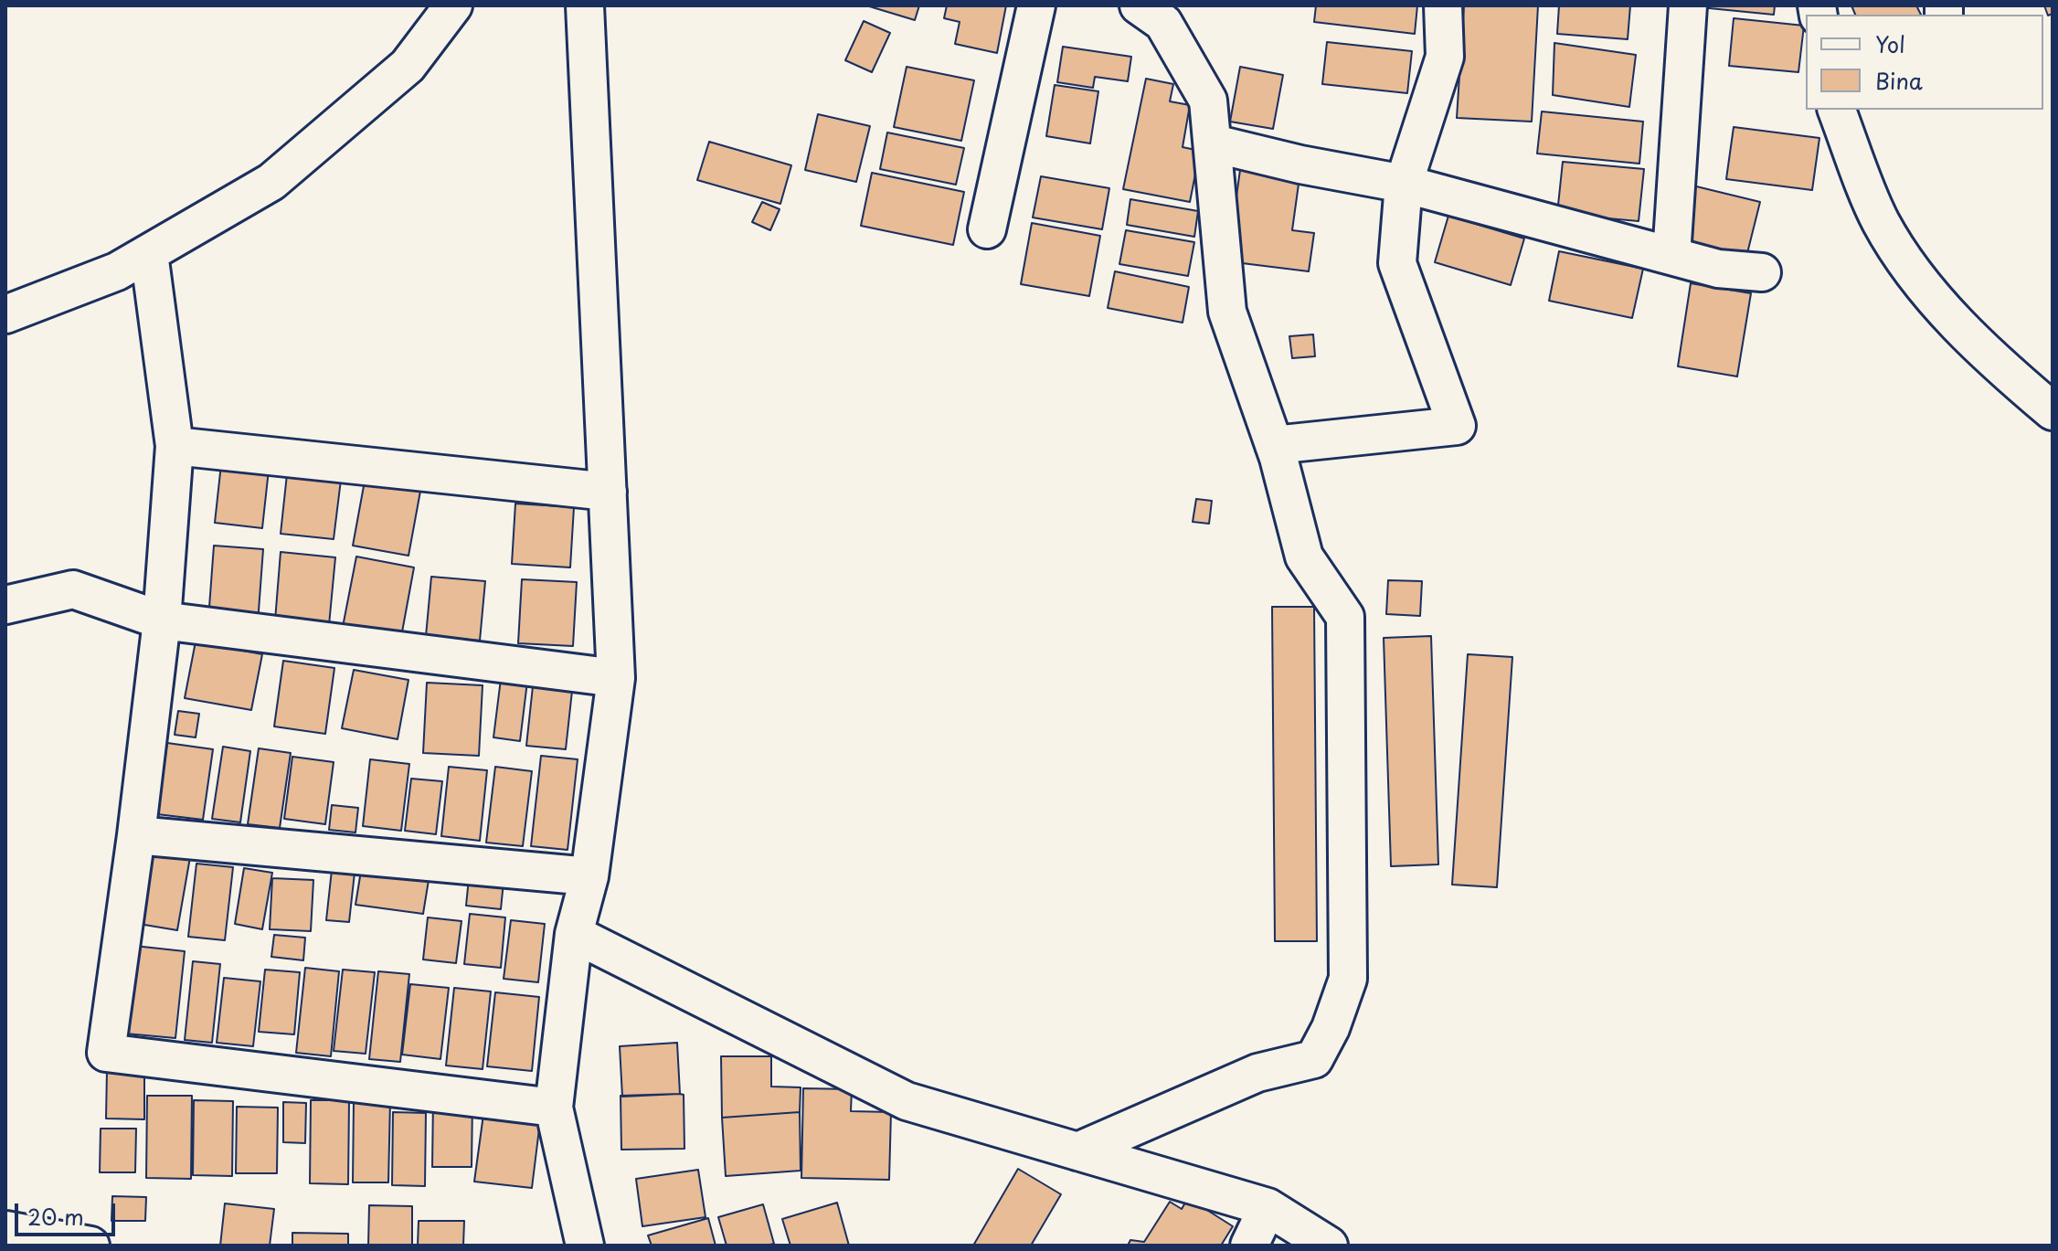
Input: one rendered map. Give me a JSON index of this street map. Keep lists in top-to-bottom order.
{
  "legend": ["Yol", "Bina"],
  "scale_bar": "20 m"
}
